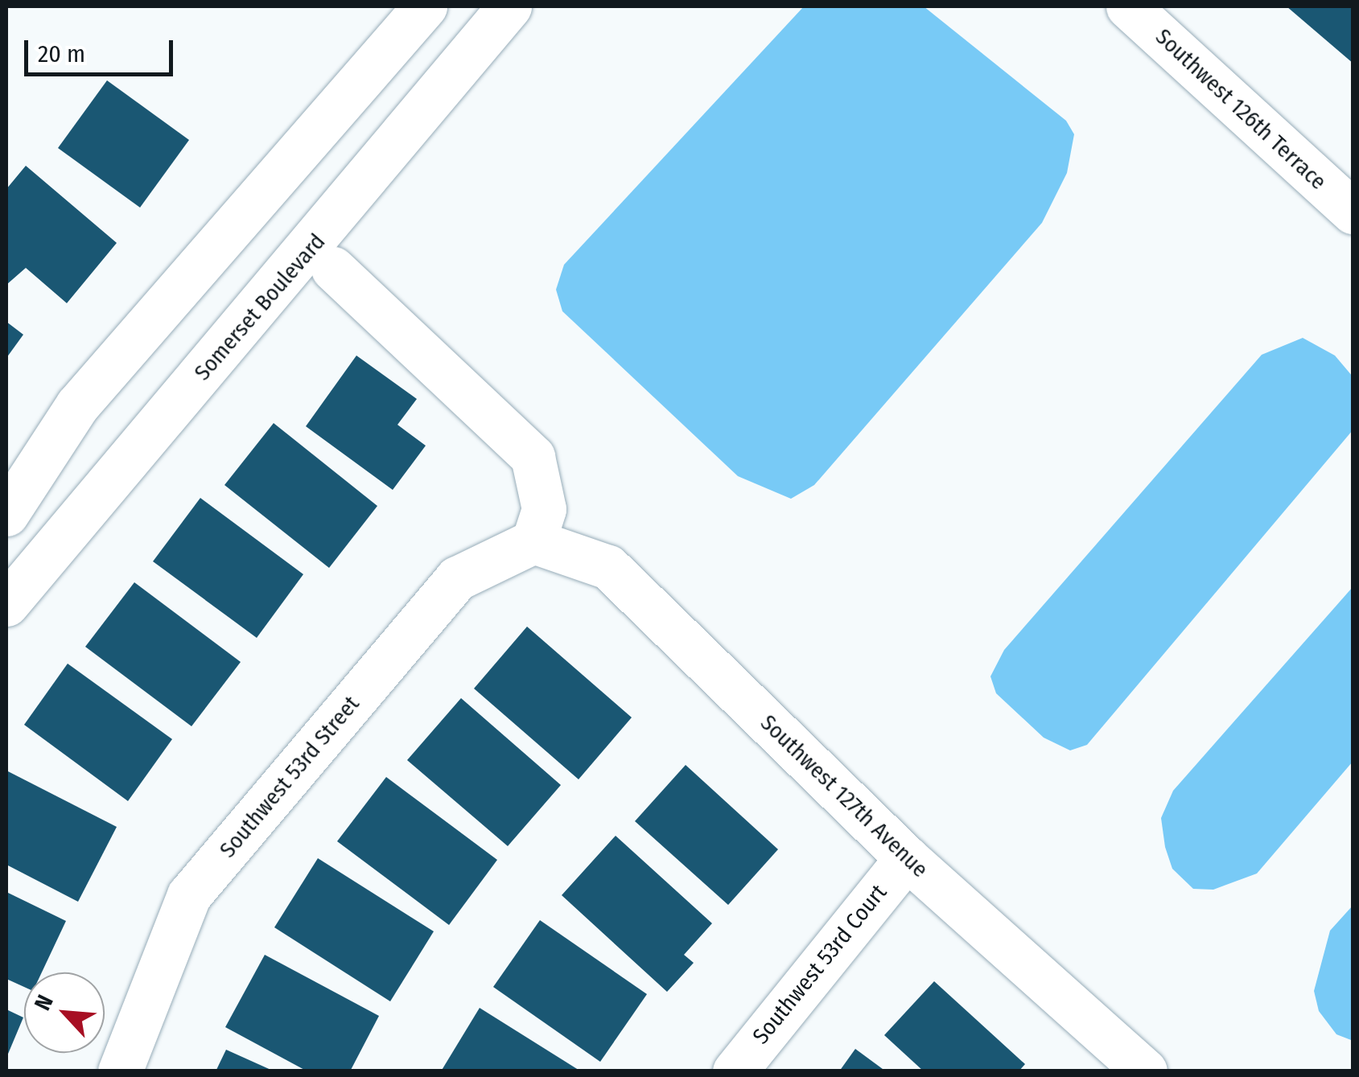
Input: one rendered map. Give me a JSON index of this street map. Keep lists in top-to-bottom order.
{
  "streets": {
    "street": [
      "Southwest 126th Terrace",
      "Somerset Boulevard",
      "Southwest 53rd Street",
      "Southwest 127th Avenue",
      "Southwest 53rd Court"
    ]
  },
  "crossings": [
    ["Southwest 53rd Street", "Southwest 127th Avenue"],
    ["Southwest 127th Avenue", "Southwest 53rd Court"]
  ],
  "scale_bar": "20 m",
  "north": "top left"
}
